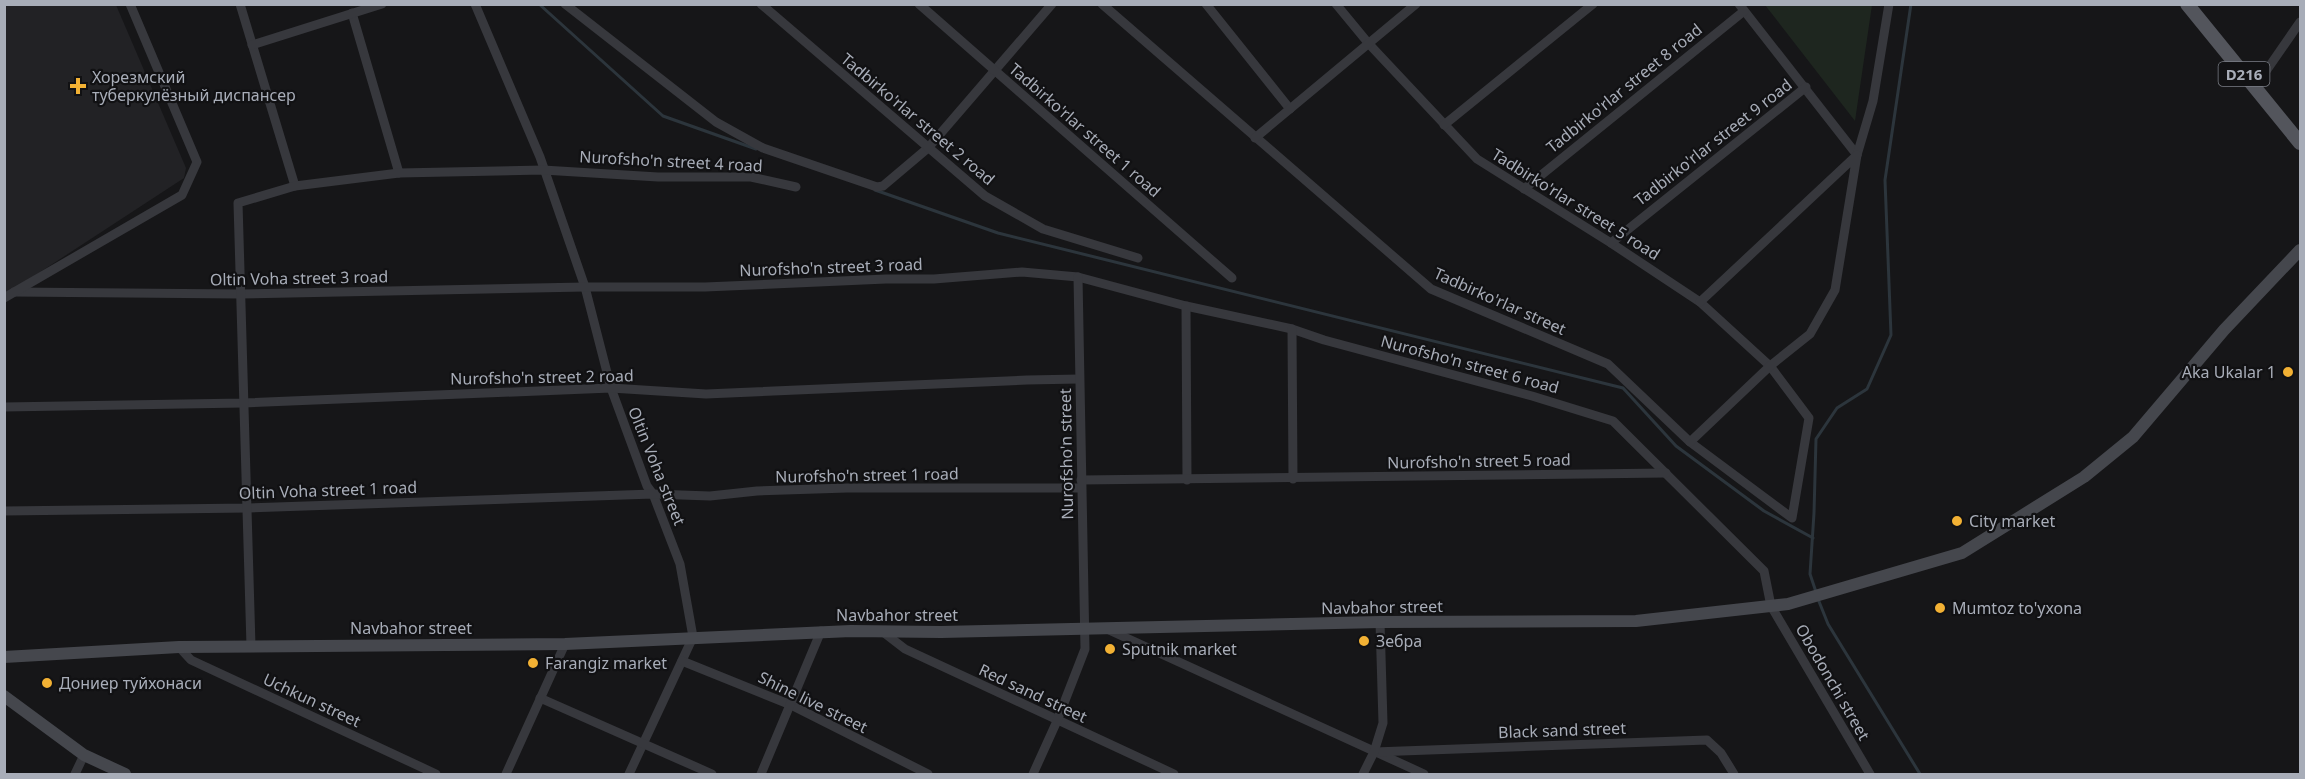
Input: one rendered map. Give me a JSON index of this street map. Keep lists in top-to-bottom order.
{
  "streets": {
    "main road": ["D216", "Navbahor street"],
    "street": [
      "Tadbirko'rlar street 8 road",
      "Tadbirko'rlar street 2 road",
      "Tadbirko'rlar street 1 road",
      "Tadbirko'rlar street 9 road",
      "Nurofsho'n street 4 road",
      "Tadbirko'rlar street 5 road",
      "Nurofsho'n street 3 road",
      "Oltin Voha street 3 road",
      "Tadbirko'rlar street",
      "Nurofsho'n street 6 road",
      "Nurofsho'n street 2 road",
      "Nurofsho'n street",
      "Nurofsho'n street 5 road",
      "Oltin Voha street",
      "Nurofsho'n street 1 road",
      "Oltin Voha street 1 road",
      "Obodonchi street",
      "Red sand street",
      "Uchkun street",
      "Shine live street",
      "Black sand street"
    ]
  },
  "crossings": [
    ["Tadbirko'rlar street 8 road", "Tadbirko'rlar street 5 road"],
    ["Tadbirko'rlar street 9 road", "Tadbirko'rlar street 5 road"],
    ["Nurofsho'n street 4 road", "Oltin Voha street 3 road"],
    ["Nurofsho'n street 4 road", "Oltin Voha street"],
    ["Tadbirko'rlar street 5 road", "Tadbirko'rlar street"],
    ["Nurofsho'n street 3 road", "Oltin Voha street 3 road"],
    ["Nurofsho'n street 3 road", "Nurofsho'n street 6 road"],
    ["Nurofsho'n street 3 road", "Nurofsho'n street"],
    ["Nurofsho'n street 3 road", "Oltin Voha street"],
    ["Oltin Voha street 3 road", "Oltin Voha street"],
    ["Nurofsho'n street 6 road", "Nurofsho'n street"],
    ["Nurofsho'n street 6 road", "Nurofsho'n street 5 road"],
    ["Nurofsho'n street 6 road", "Navbahor street"],
    ["Nurofsho'n street 6 road", "Obodonchi street"],
    ["Nurofsho'n street 2 road", "Nurofsho'n street"],
    ["Nurofsho'n street 2 road", "Oltin Voha street"],
    ["Nurofsho'n street", "Nurofsho'n street 5 road"],
    ["Nurofsho'n street", "Nurofsho'n street 1 road"],
    ["Nurofsho'n street", "Navbahor street"],
    ["Nurofsho'n street", "Red sand street"],
    ["Nurofsho'n street 5 road", "Nurofsho'n street 1 road"],
    ["Oltin Voha street", "Nurofsho'n street 1 road"],
    ["Oltin Voha street", "Oltin Voha street 1 road"],
    ["Oltin Voha street", "Navbahor street"],
    ["Nurofsho'n street 1 road", "Oltin Voha street 1 road"],
    ["Navbahor street", "Obodonchi street"],
    ["Navbahor street", "Red sand street"],
    ["Navbahor street", "Uchkun street"],
    ["Navbahor street", "Black sand street"]
  ],
  "places": {
    "health": ["Хорезмский туберкулёзный диспансер"],
    "other": [
      "Aka Ukalar 1",
      "City market",
      "Mumtoz to'yxona",
      "Зебра",
      "Sputnik market",
      "Farangiz market",
      "Дониер туйхонаси"
    ]
  }
}
